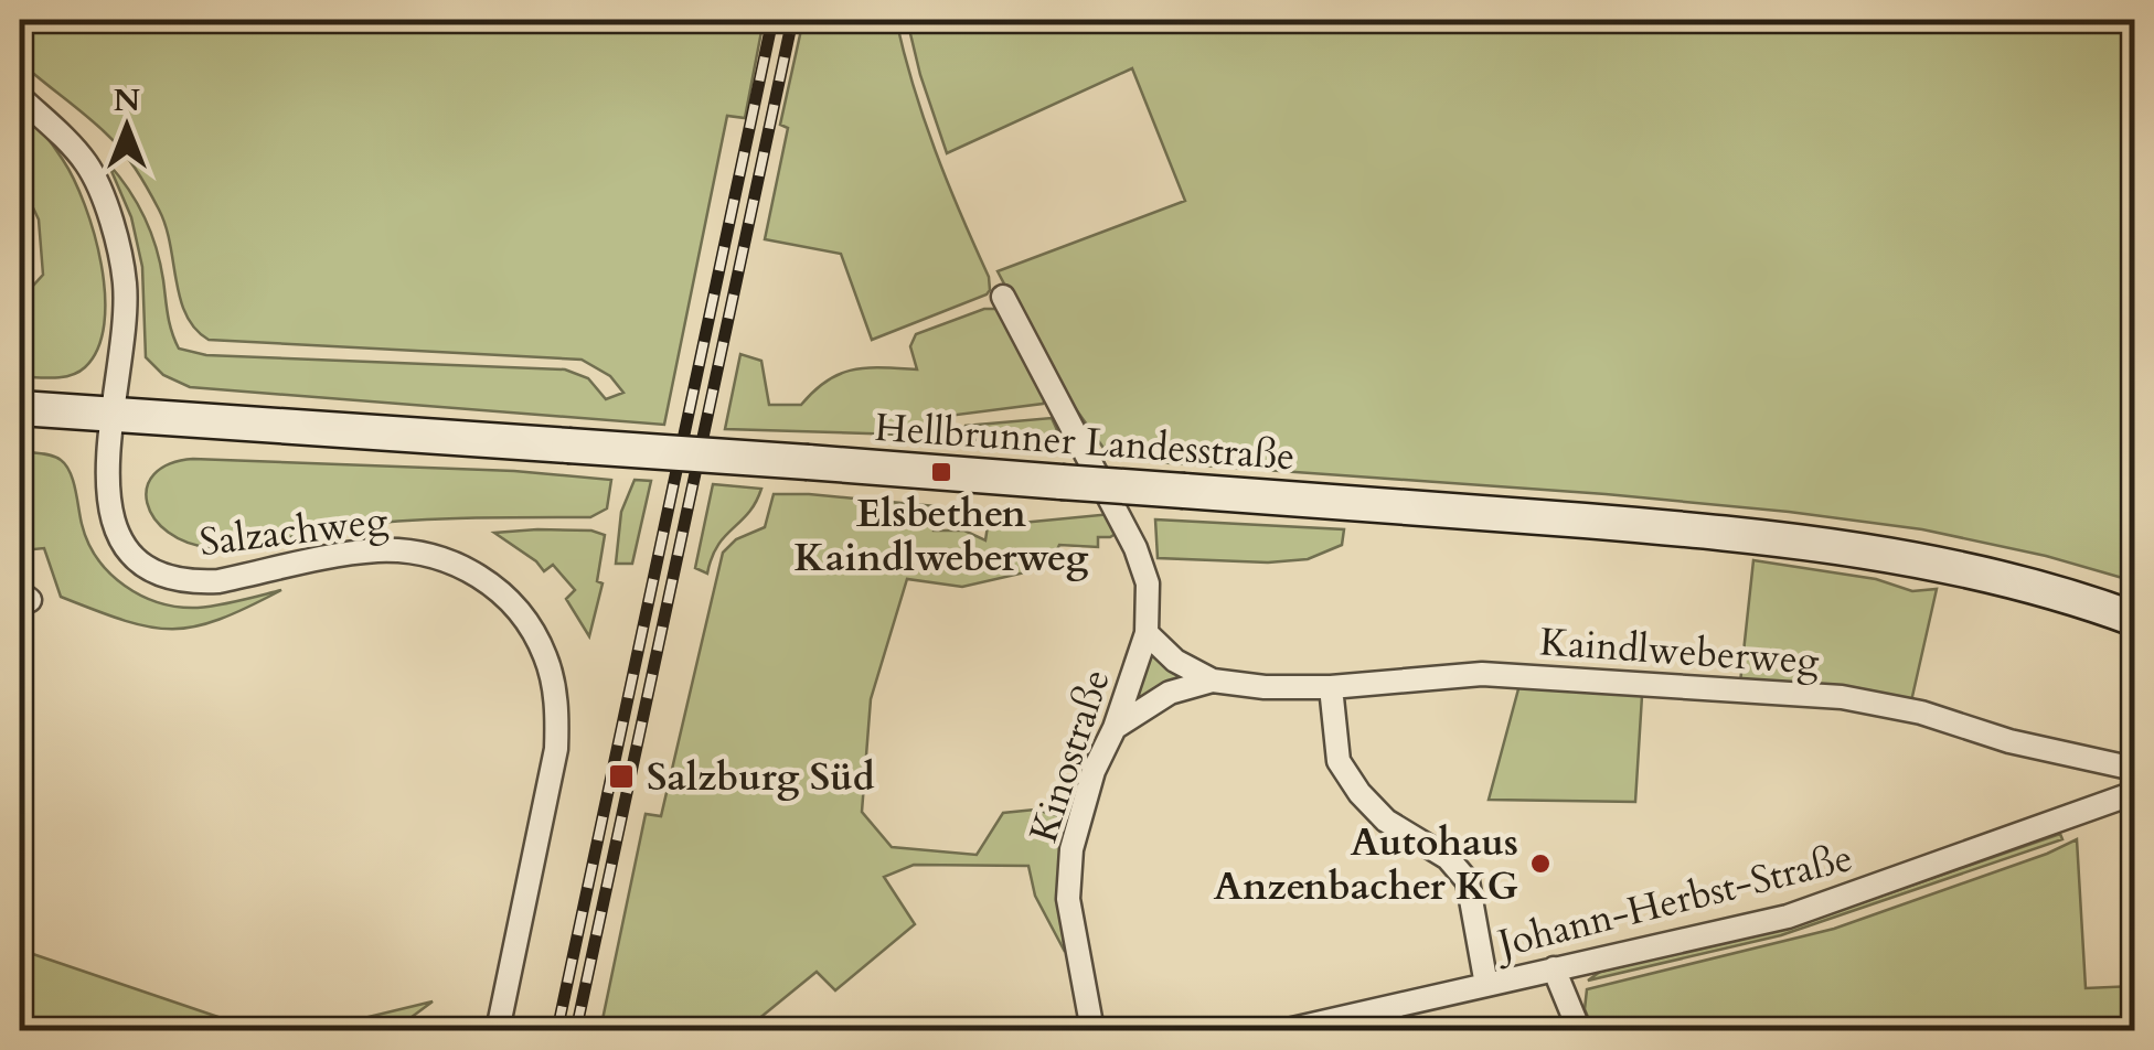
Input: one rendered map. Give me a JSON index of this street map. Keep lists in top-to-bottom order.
{
  "streets": {
    "main road": ["Hellbrunner Landesstraße"],
    "street": [
      "Salzachweg",
      "Kaindlweberweg",
      "Kinostraße",
      "Johann-Herbst-Straße"
    ]
  },
  "crossings": [
    ["Hellbrunner Landesstraße", "Salzachweg"],
    ["Kaindlweberweg", "Kinostraße"]
  ],
  "places": {
    "transit": ["Elsbethen Kaindlweberweg", "Salzburg Süd"],
    "other": ["Autohaus Anzenbacher KG"]
  },
  "north": "top"
}
